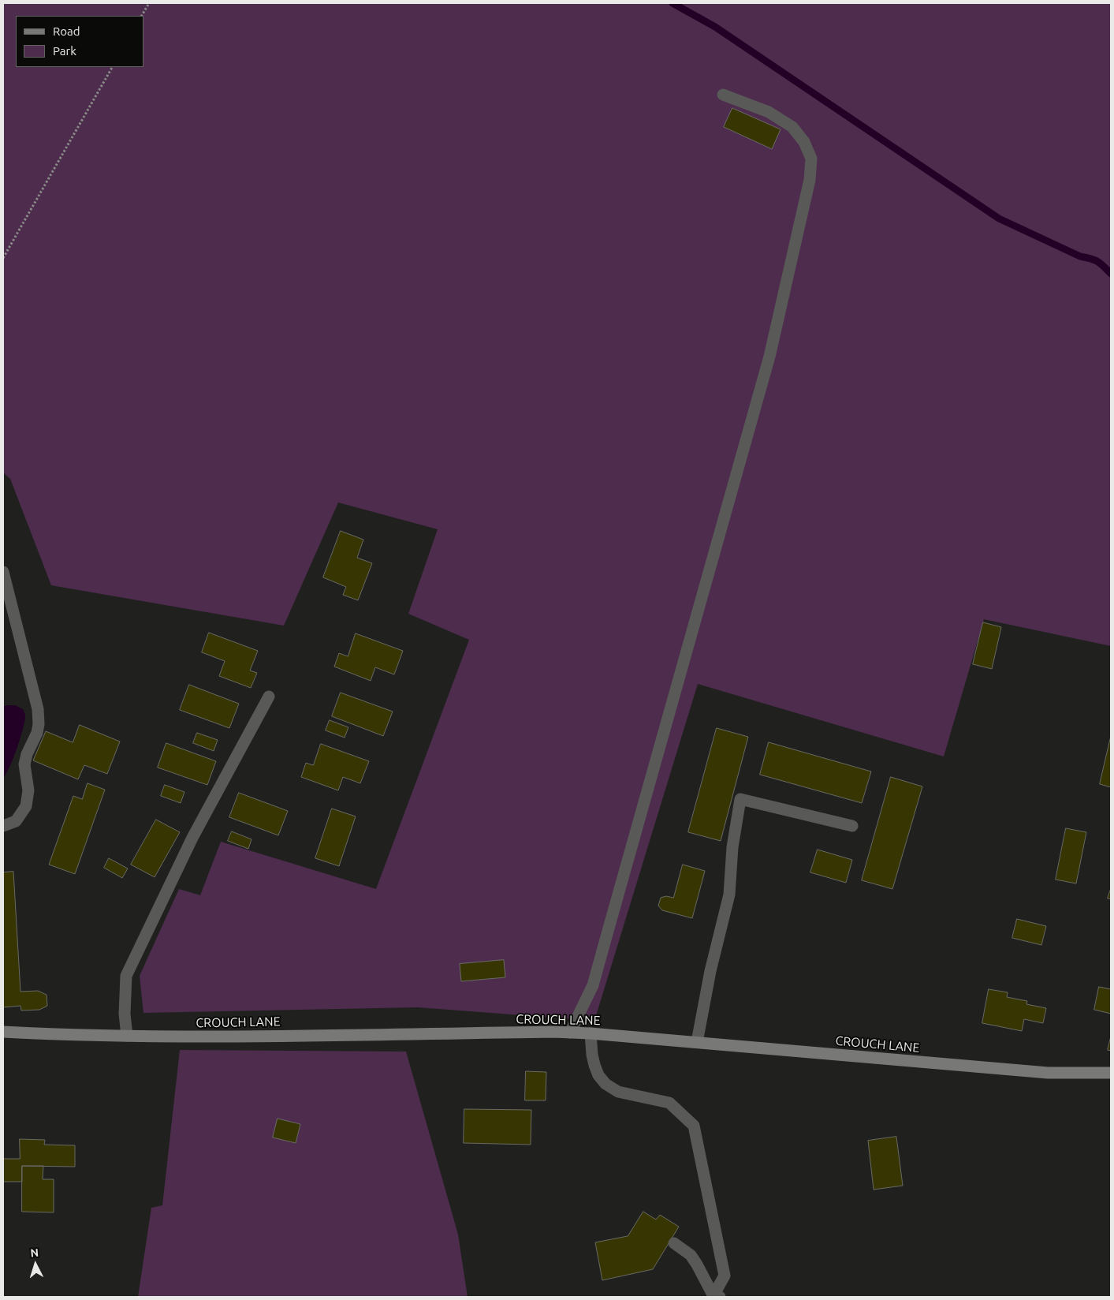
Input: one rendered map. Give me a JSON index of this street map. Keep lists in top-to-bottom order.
{
  "streets": {
    "street": ["CROUCH LANE"]
  },
  "legend": ["Road", "Park"],
  "north": "top"
}
